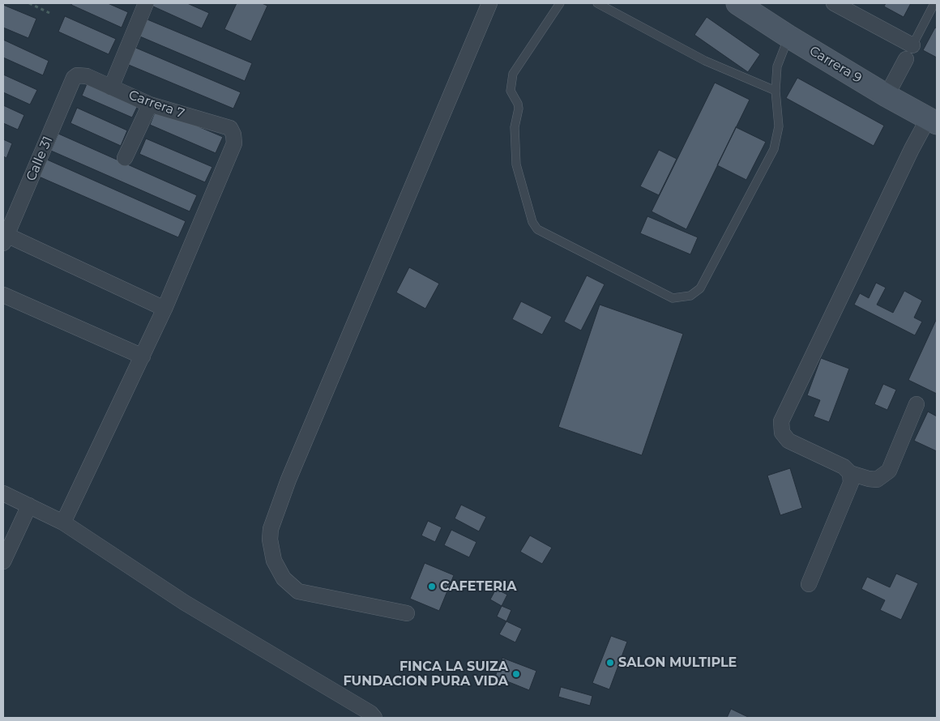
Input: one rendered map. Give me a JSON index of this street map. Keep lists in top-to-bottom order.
{
  "streets": {
    "main road": ["Carrera 9"],
    "street": ["Carrera 7", "Calle 31"]
  },
  "crossings": [
    ["Carrera 7", "Calle 31"]
  ],
  "places": ["CAFETERIA", "SALON MULTIPLE", "FINCA LA SUIZA FUNDACION PURA VIDA"]
}
